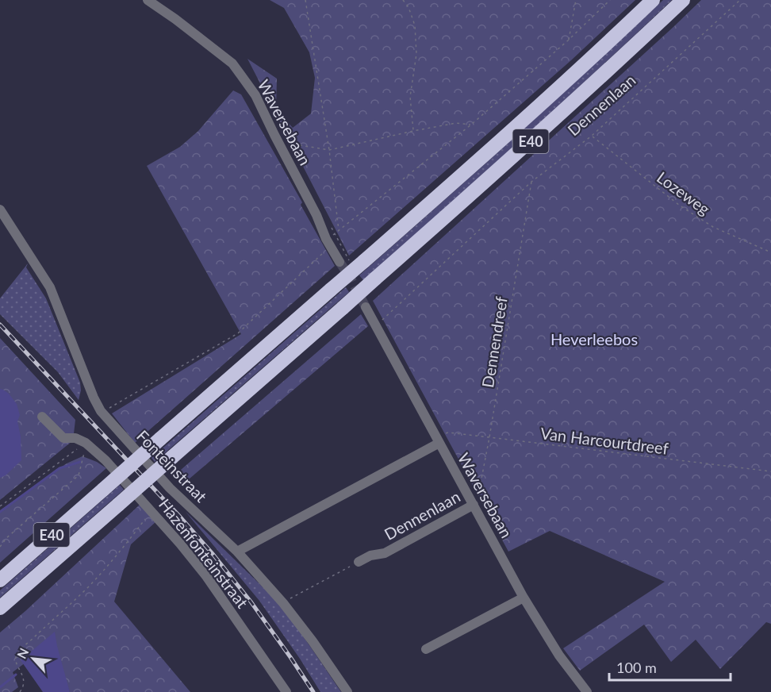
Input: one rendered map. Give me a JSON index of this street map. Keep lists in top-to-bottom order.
{
  "streets": {
    "highway": ["E40"],
    "street": [
      "Dennenlaan",
      "Waversebaan",
      "Fonteinstraat",
      "Hazenfonteinstraat"
    ],
    "path": ["Lozeweg", "Dennendreef", "Van Harcourtdreef"]
  },
  "crossings": [
    ["Dennenlaan", "Waversebaan"],
    ["Dennenlaan", "Lozeweg"],
    ["Dennenlaan", "Dennendreef"],
    ["Waversebaan", "Dennendreef"],
    ["Waversebaan", "Van Harcourtdreef"],
    ["Dennendreef", "Van Harcourtdreef"]
  ],
  "parks": ["Heverleebos"],
  "scale_bar": "100 m",
  "north": "top left"
}
